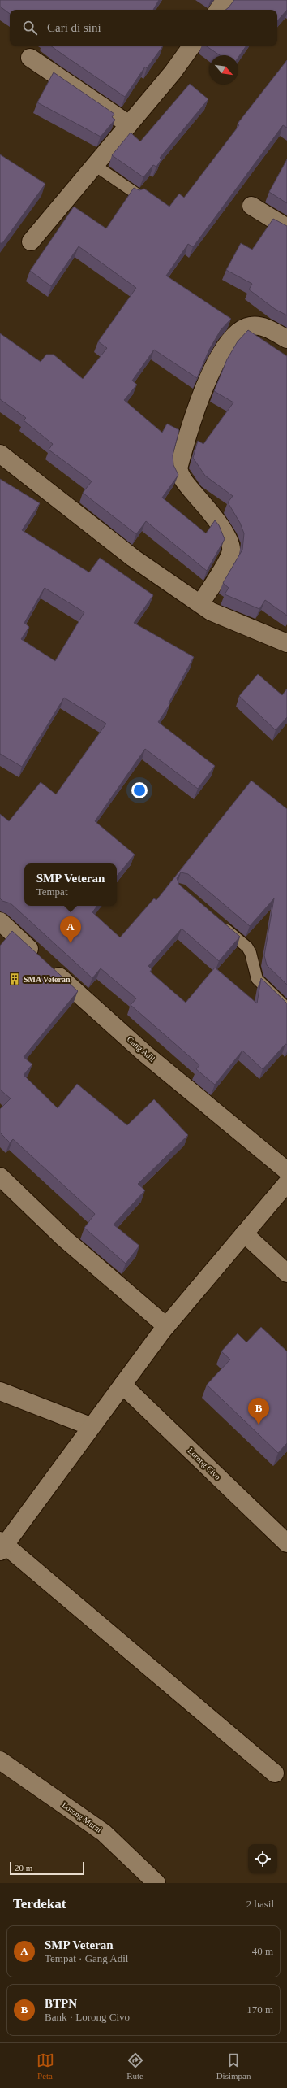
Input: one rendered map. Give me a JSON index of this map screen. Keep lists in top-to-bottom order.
{
  "streets": {
    "street": ["Gang Adil", "Lorong Civo", "Lorong Murni"]
  },
  "places": {
    "building": ["SMA Veteran"]
  },
  "scale_bar": "20 m",
  "north": "bottom right",
  "page": {
    "search": "Cari di sini",
    "popup": ["SMP Veteran", "Tempat"],
    "pins": ["A", "B"],
    "scale": "20 m",
    "heading": ["Terdekat", "2 hasil"],
    "list": [
      {
        "mark": "A",
        "name": "SMP Veteran",
        "note": "Tempat · Gang Adil",
        "value": "40 m"
      },
      {
        "mark": "B",
        "name": "BTPN",
        "note": "Bank · Lorong Civo",
        "value": "170 m"
      }
    ],
    "nav": ["Peta", "Rute", "Disimpan"]
  }
}
